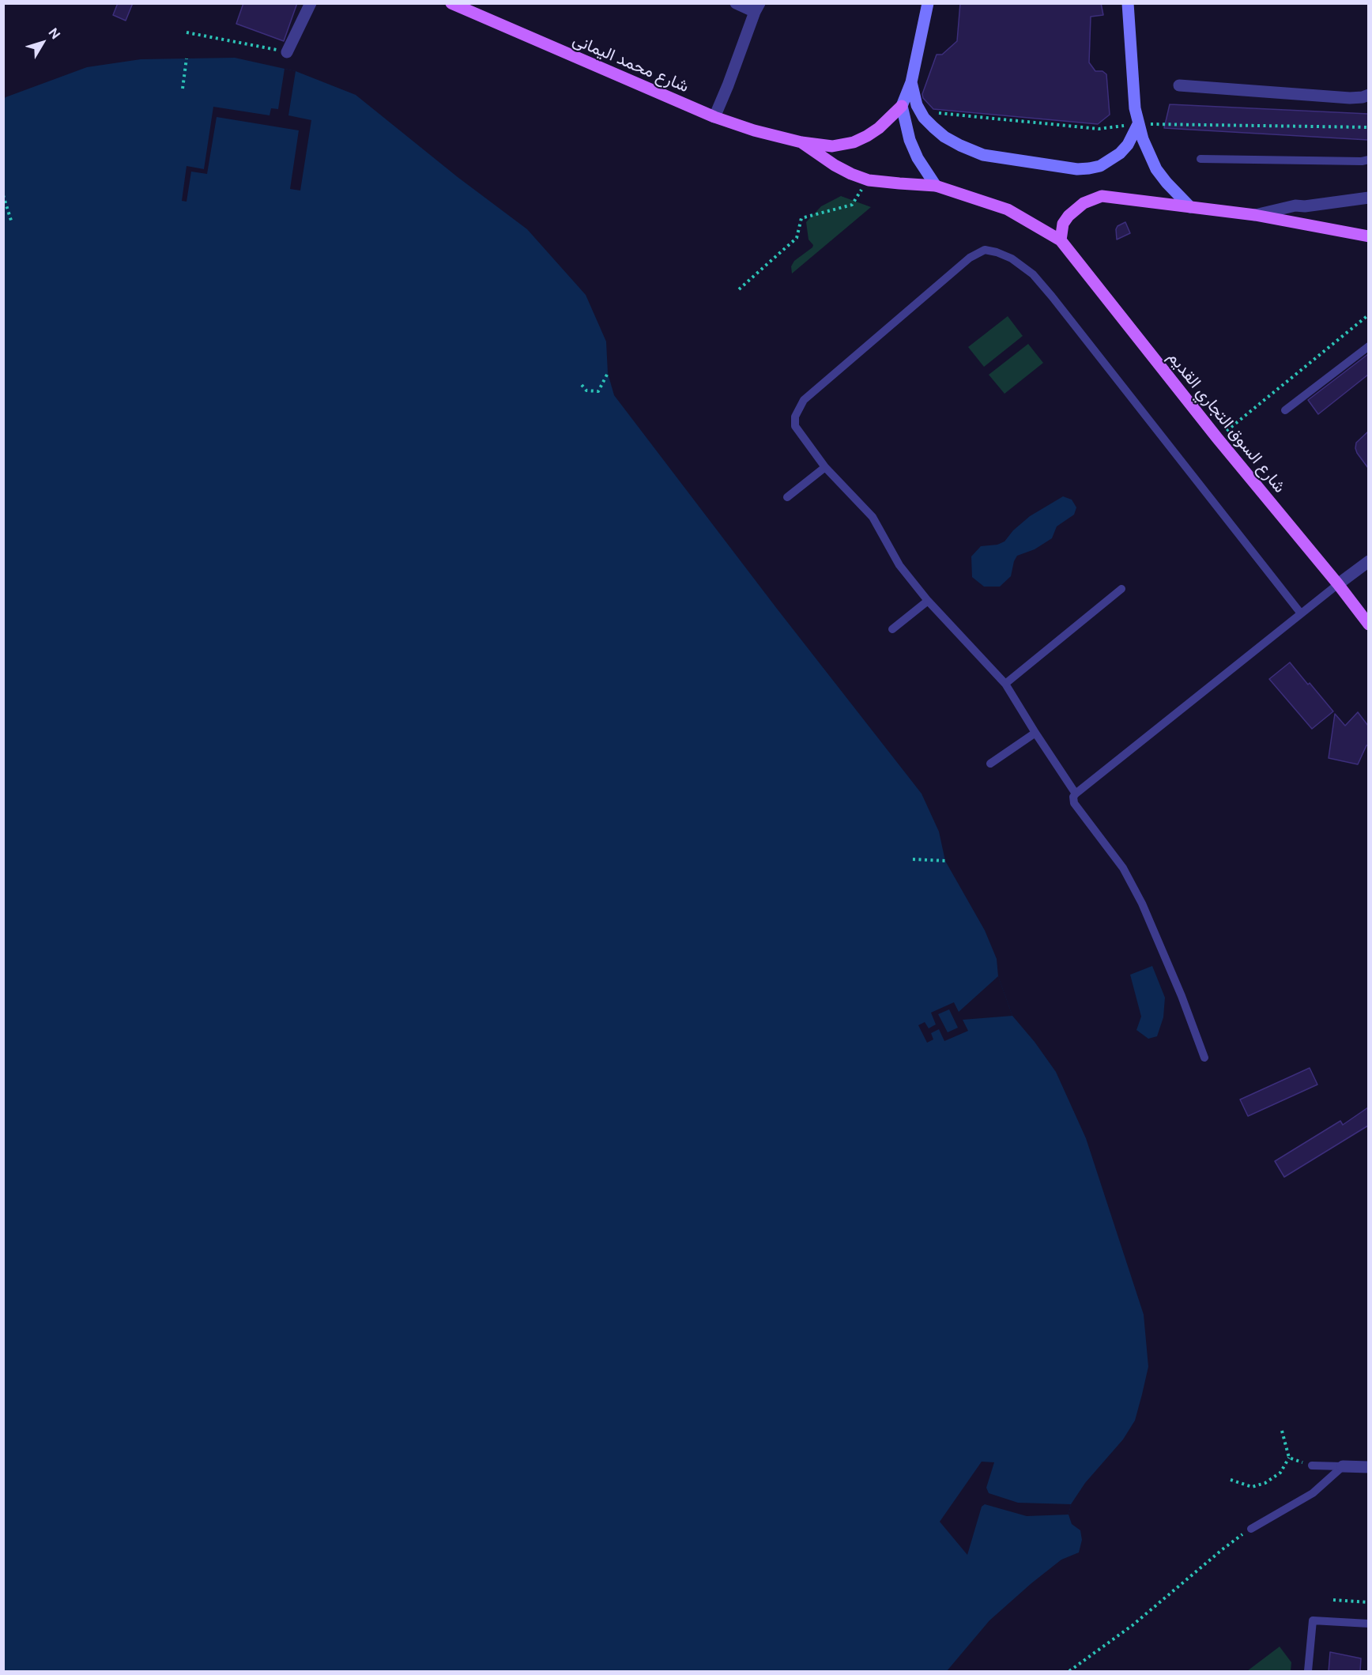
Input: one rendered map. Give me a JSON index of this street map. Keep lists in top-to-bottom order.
{
  "streets": {
    "main road": ["شارع محمد اليمانى", "شارع السوق التجاري القديم"]
  },
  "crossings": [
    ["شارع محمد اليمانى", "شارع السوق التجاري القديم"]
  ],
  "north": "top right"
}
